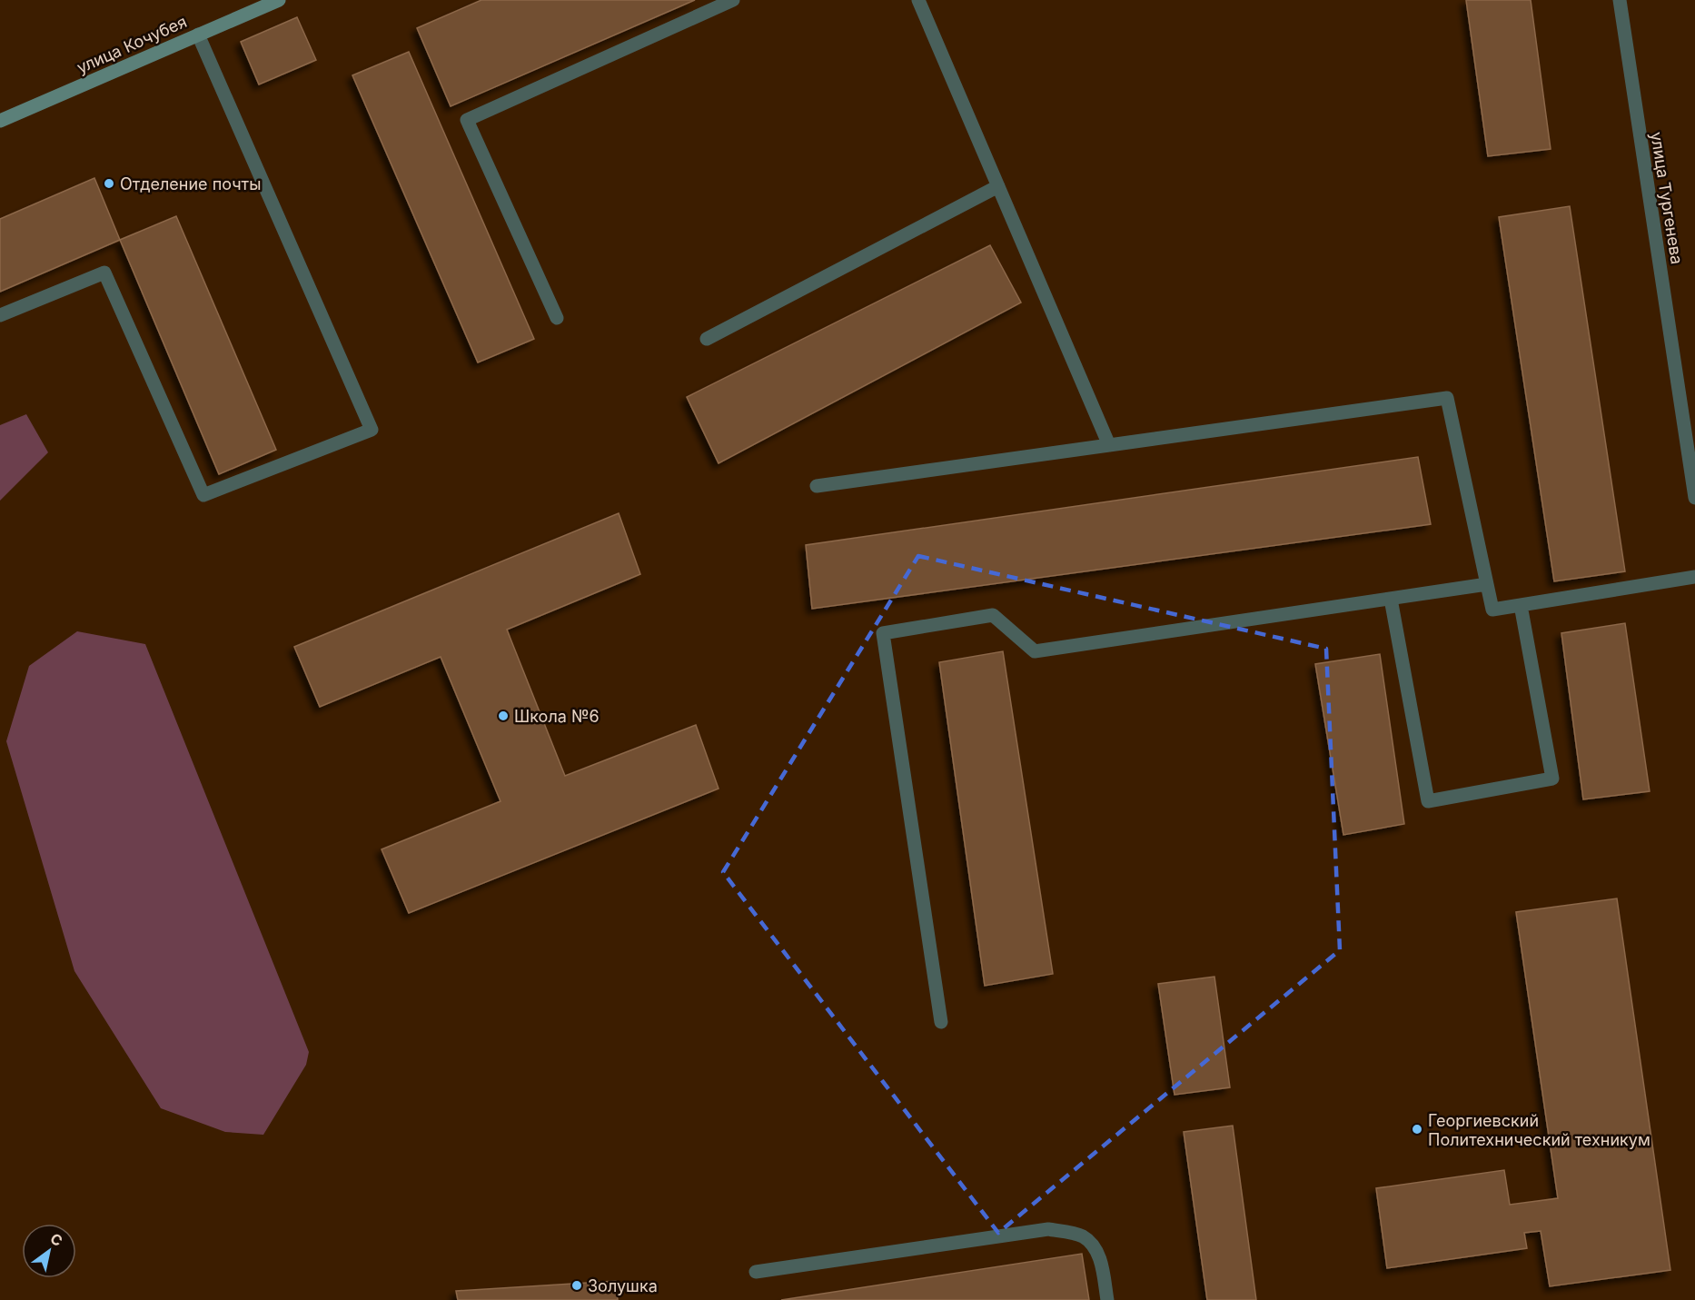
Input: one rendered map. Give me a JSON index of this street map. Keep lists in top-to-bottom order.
{
  "streets": {
    "main road": ["улица Кочубея"],
    "street": ["улица Тургенева"]
  },
  "places": [
    "Отделение почты",
    "Школа №6",
    "Георгиевский Политехнический техникум",
    "Золушка"
  ],
  "north": "top right"
}
